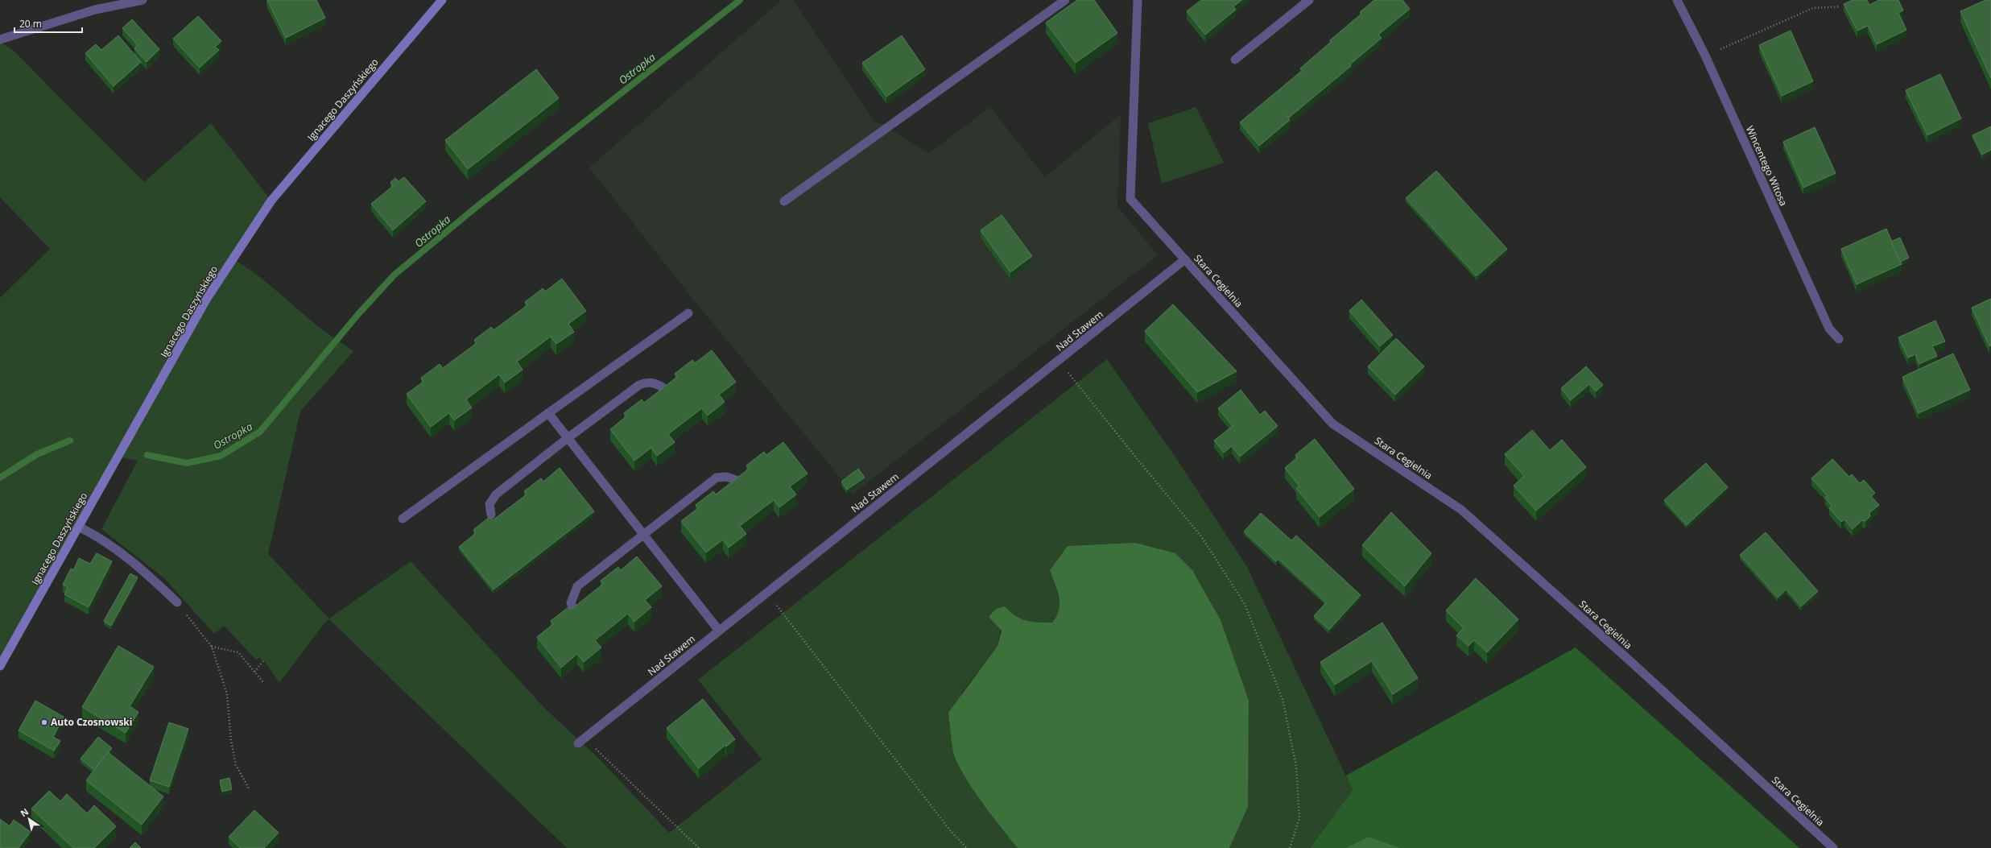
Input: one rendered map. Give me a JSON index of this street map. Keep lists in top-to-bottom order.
{
  "streets": {
    "main road": ["Ignacego Daszyńskiego"],
    "street": ["Wincentego Witosa", "Stara Cegielnia", "Nad Stawem"]
  },
  "crossings": [
    ["Stara Cegielnia", "Nad Stawem"]
  ],
  "water": ["Ostropka"],
  "places": ["Auto Czosnowski"],
  "scale_bar": "20 m",
  "north": "top left"
}
